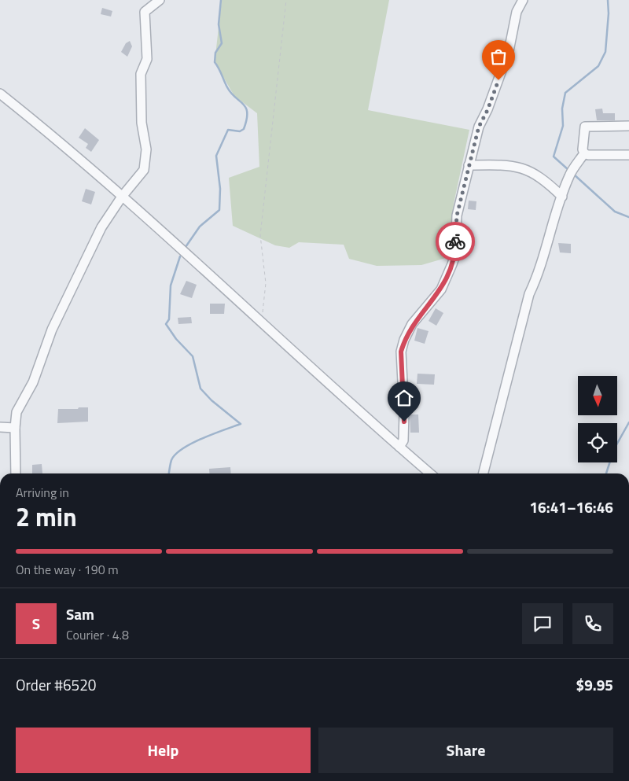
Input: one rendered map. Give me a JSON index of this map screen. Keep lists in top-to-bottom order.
{
  "north": "bottom",
  "page": {
    "heading": ["2 min", "Arriving in", "16:41–16:46"],
    "panel": [
      "Sam",
      "Courier · 4.8",
      "Order #6520",
      "$9.95"
    ],
    "bar": "On the way · 190 m",
    "round": "S",
    "buttons": ["Help", "Share"]
  }
}
